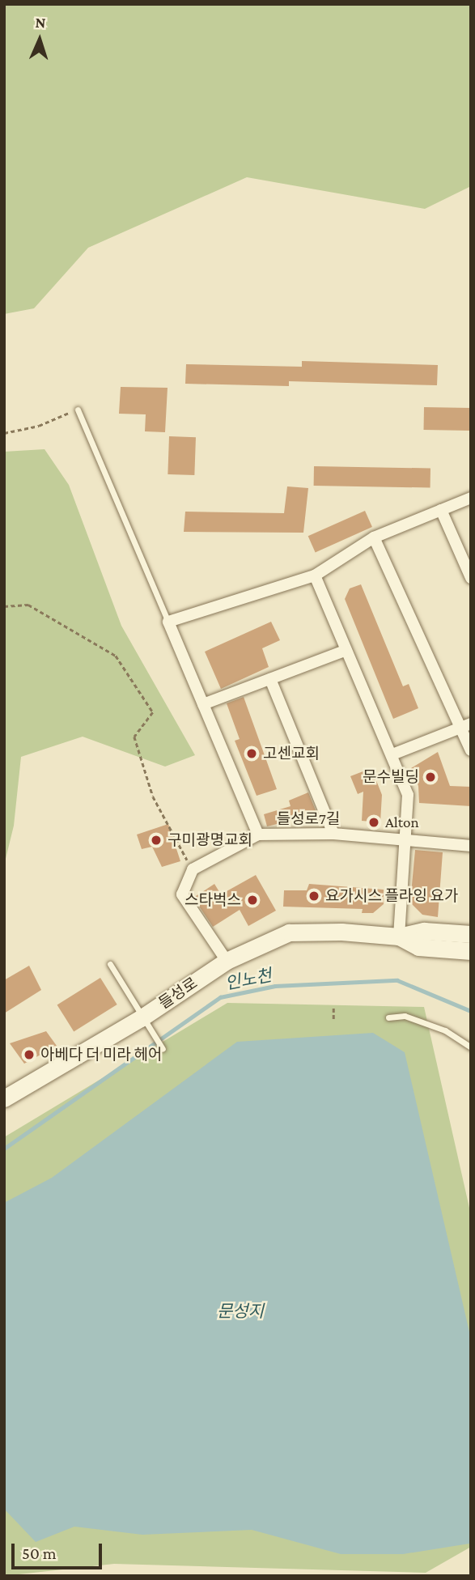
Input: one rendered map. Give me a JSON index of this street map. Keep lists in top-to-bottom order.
{
  "streets": {
    "street": ["들성로7길", "들성로"]
  },
  "water": ["인노천", "문성지"],
  "places": [
    "고센교회",
    "문수빌딩",
    "Alton",
    "구미광명교회",
    "요가시스 플라잉 요가",
    "스타벅스",
    "아베다 더 미라 헤어"
  ],
  "scale_bar": "50 m",
  "north": "top"
}
